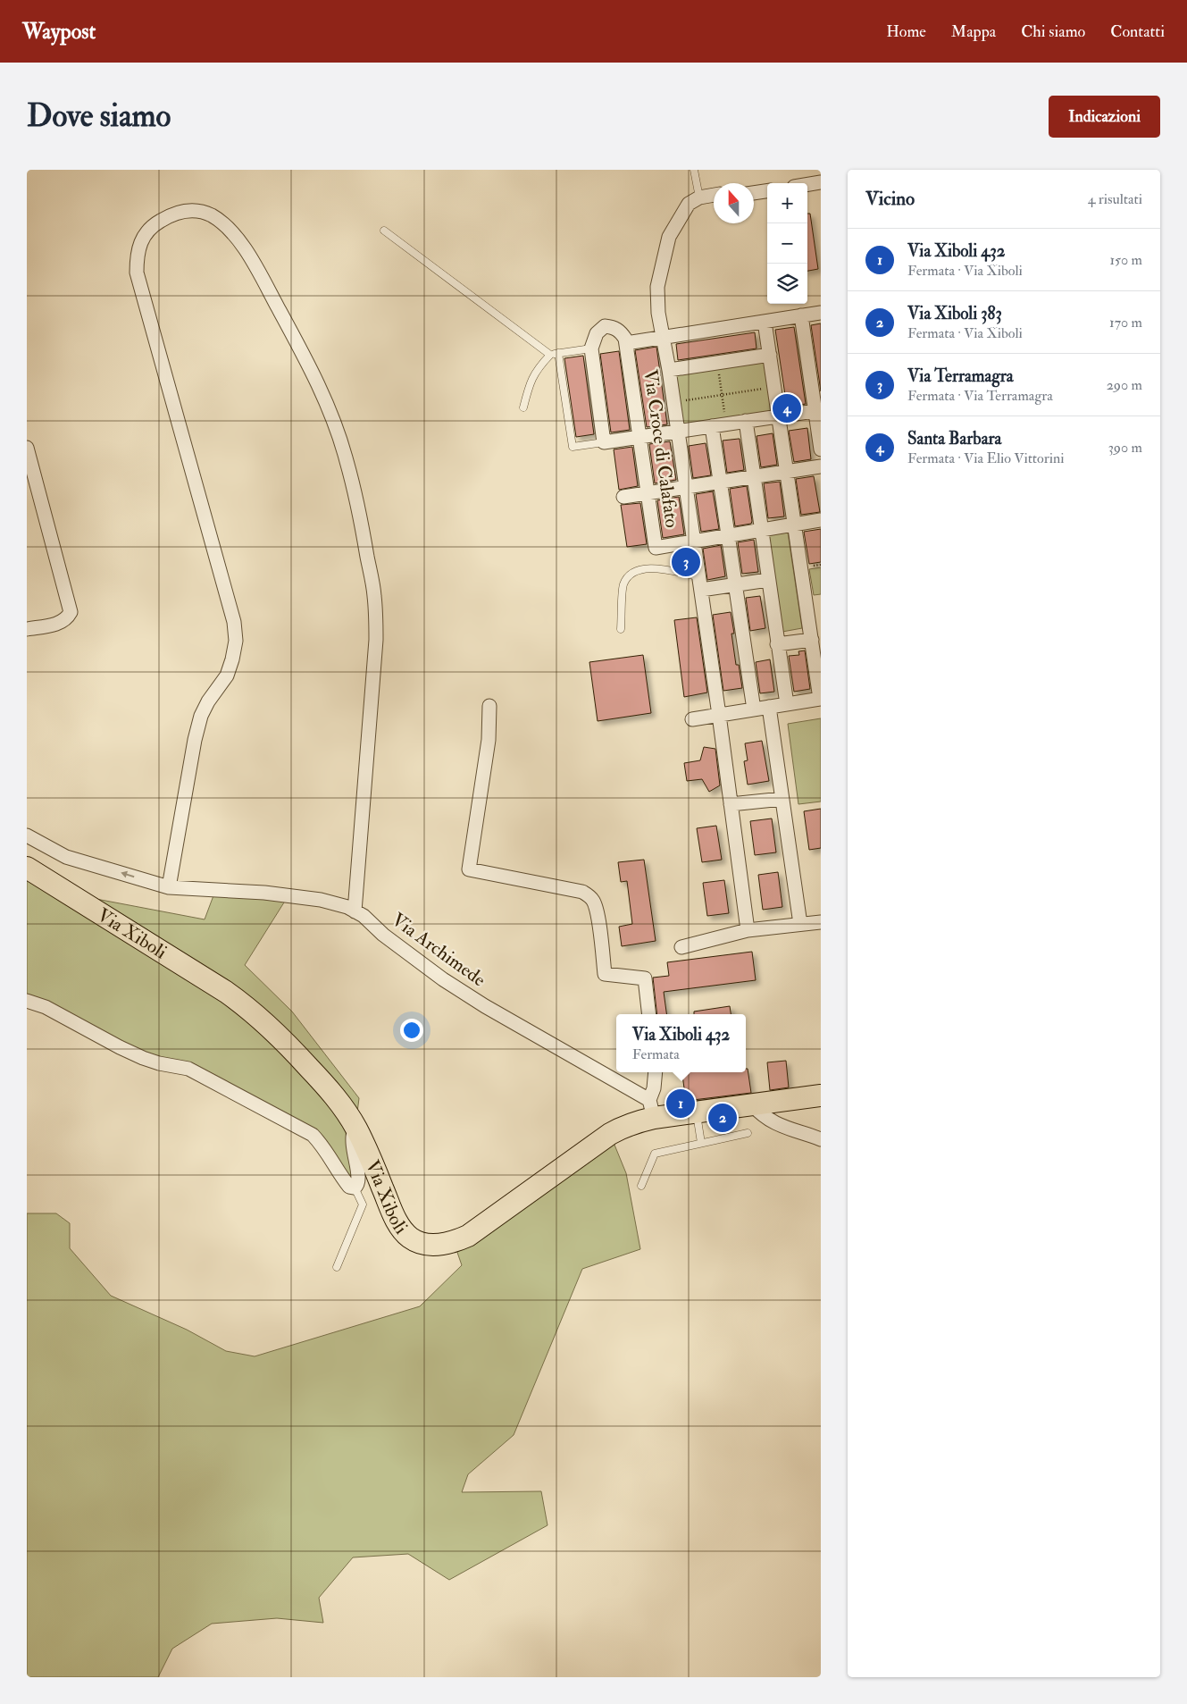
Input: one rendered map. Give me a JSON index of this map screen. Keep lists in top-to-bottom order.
{
  "streets": {
    "main road": ["Via Xiboli"],
    "street": ["Via Croce di Calafato", "Via Archimede"]
  },
  "crossings": [
    ["Via Xiboli", "Via Archimede"]
  ],
  "north": "top",
  "page": {
    "header": "Waypost",
    "nav": [
      "Home",
      "Mappa",
      "Chi siamo",
      "Contatti"
    ],
    "buttons": "Indicazioni",
    "title": "Dove siamo",
    "heading": ["Vicino", "4 risultati"],
    "map_buttons": ["+", "−"],
    "list": [
      {
        "mark": "1",
        "name": "Via Xiboli 432",
        "note": "Fermata · Via Xiboli",
        "value": "150 m"
      },
      {
        "mark": "2",
        "name": "Via Xiboli 383",
        "note": "Fermata · Via Xiboli",
        "value": "170 m"
      },
      {
        "mark": "3",
        "name": "Via Terramagra",
        "note": "Fermata · Via Terramagra",
        "value": "290 m"
      },
      {
        "mark": "4",
        "name": "Santa Barbara",
        "note": "Fermata · Via Elio Vittorini",
        "value": "390 m"
      }
    ],
    "pins": [
      "4",
      "3",
      "1",
      "2"
    ],
    "popup": ["Via Xiboli 432", "Fermata"]
  }
}
